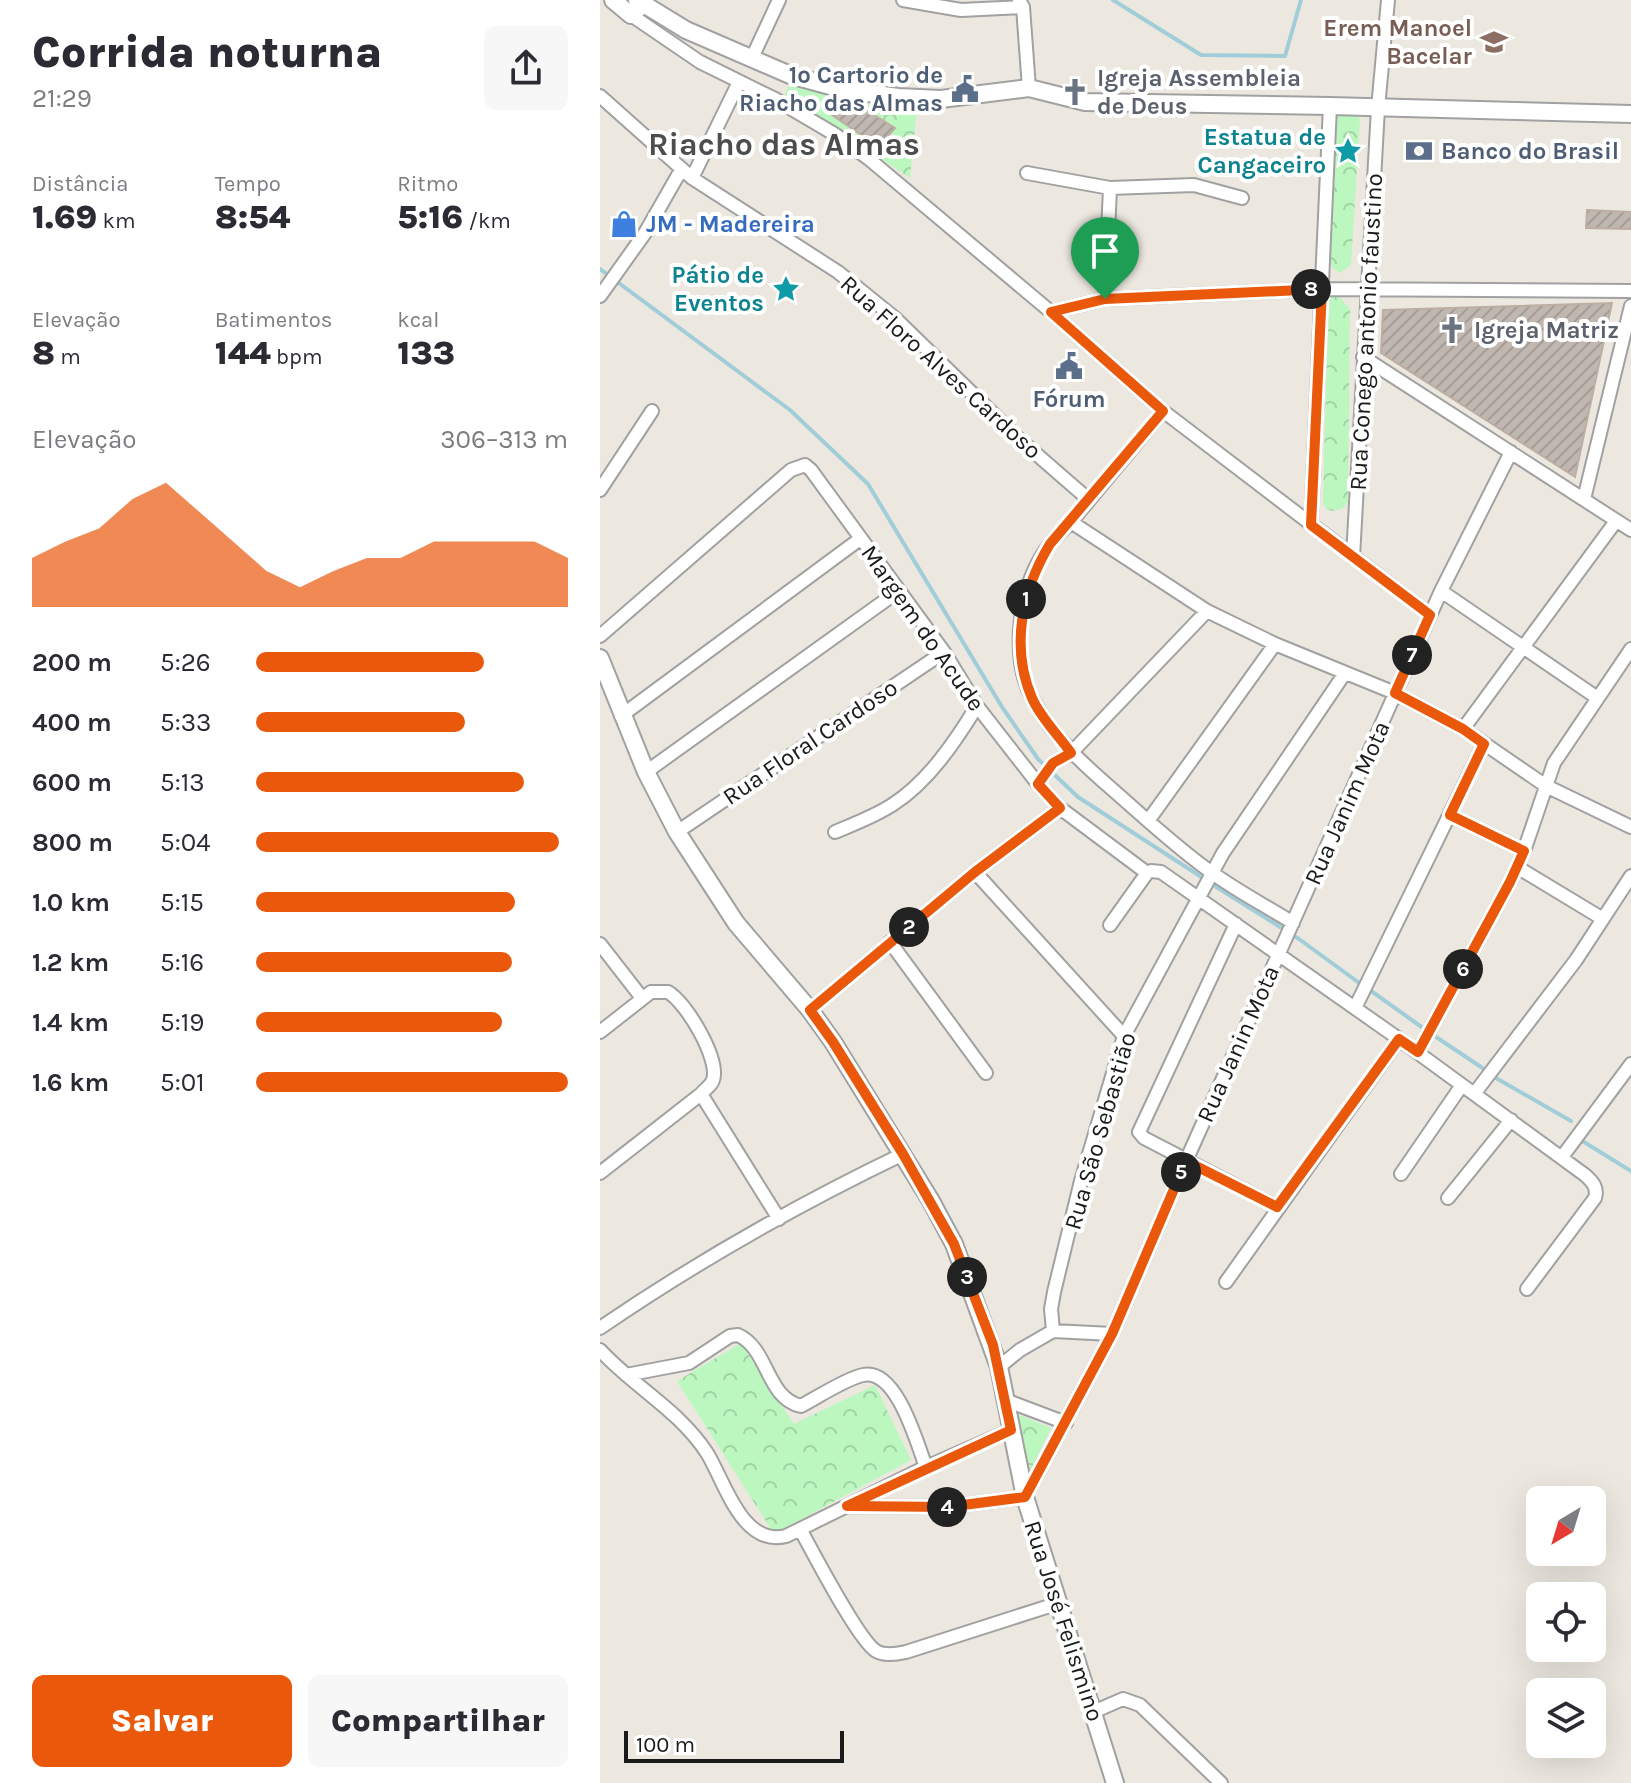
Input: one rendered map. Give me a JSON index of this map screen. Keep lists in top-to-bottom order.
{
  "streets": {
    "street": [
      "Rua Conego antonio faustino",
      "Rua Floro Alves Cardoso",
      "Margem do Acude",
      "Rua Floral Cardoso",
      "Rua Janim Mota",
      "Rua Janin Mota",
      "Rua São Sebastião",
      "Rua José Felismino"
    ]
  },
  "crossings": [
    ["Margem do Acude", "Rua Floral Cardoso"],
    ["Rua Floral Cardoso", "Rua José Felismino"],
    ["Rua Janim Mota", "Rua Janin Mota"],
    ["Rua Janin Mota", "Rua José Felismino"]
  ],
  "districts": ["Riacho das Almas"],
  "places": {
    "school or university": ["Erem Manoel Bacelar"],
    "public building": ["1º Cartorio de Riacho das Almas", "Fórum"],
    "church": ["Igreja Assembleia de Deus", "Igreja Matriz"],
    "place": ["Estatua de Cangaceiro", "Pátio de Eventos"],
    "bank": ["Banco do Brasil"],
    "shop": ["JM - Madereira"]
  },
  "scale_bar": "100 m",
  "north": "bottom left",
  "page": {
    "heading": ["Corrida noturna", "21:29"],
    "stats": [
      ["Distância", "1.69 km"],
      ["Tempo", "8:54"],
      ["Ritmo", "5:16 /km"],
      ["Elevação", "8 m"],
      ["Batimentos", "144 bpm"],
      ["kcal", "133"]
    ],
    "pins": [
      "8",
      "1",
      "7",
      "2",
      "6",
      "5",
      "3",
      "4"
    ],
    "chart": ["Elevação", "306–313 m"],
    "list": [
      {
        "name": "200 m",
        "note": "5:26"
      },
      {
        "name": "400 m",
        "note": "5:33"
      },
      {
        "name": "600 m",
        "note": "5:13"
      },
      {
        "name": "800 m",
        "note": "5:04"
      },
      {
        "name": "1.0 km",
        "note": "5:15"
      },
      {
        "name": "1.2 km",
        "note": "5:16"
      },
      {
        "name": "1.4 km",
        "note": "5:19"
      },
      {
        "name": "1.6 km",
        "note": "5:01"
      }
    ],
    "buttons": ["Salvar", "Compartilhar"],
    "scale": "100 m"
  }
}
